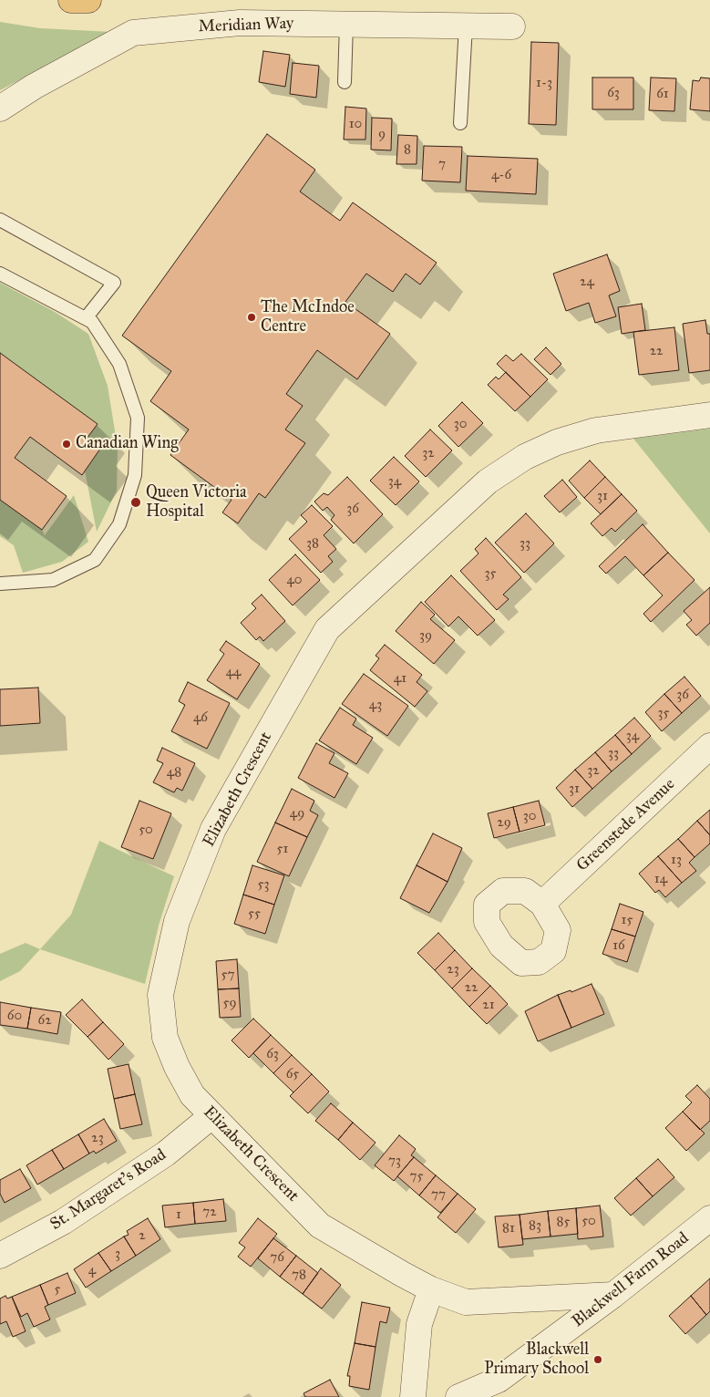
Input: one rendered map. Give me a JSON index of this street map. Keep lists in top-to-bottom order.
{
  "streets": {
    "street": [
      "Meridian Way",
      "Elizabeth Crescent",
      "Greenstede Avenue",
      "St. Margaret's Road",
      "Blackwell Farm Road"
    ]
  },
  "crossings": [
    ["Elizabeth Crescent", "St. Margaret's Road"],
    ["Elizabeth Crescent", "Blackwell Farm Road"]
  ],
  "places": [
    "The McIndoe Centre",
    "Canadian Wing",
    "Queen Victoria Hospital",
    "Blackwell Primary School"
  ],
  "house_numbers": [
    "1-3",
    "63",
    "61",
    "10",
    "9",
    "8",
    "7",
    "4-6",
    "24",
    "22",
    "30",
    "32",
    "34",
    "31",
    "36",
    "38",
    "33",
    "35",
    "40",
    "39",
    "44",
    "41",
    "36",
    "43",
    "35",
    "46",
    "34",
    "33",
    "32",
    "48",
    "31",
    "49",
    "30",
    "29",
    "50",
    "51",
    "13",
    "14",
    "53",
    "55",
    "15",
    "16",
    "23",
    "57",
    "22",
    "59",
    "21",
    "60",
    "62",
    "63",
    "65",
    "23",
    "73",
    "75",
    "77",
    "72",
    "1",
    "50",
    "85",
    "83",
    "81",
    "2",
    "3",
    "76",
    "4",
    "78",
    "5"
  ]
}
